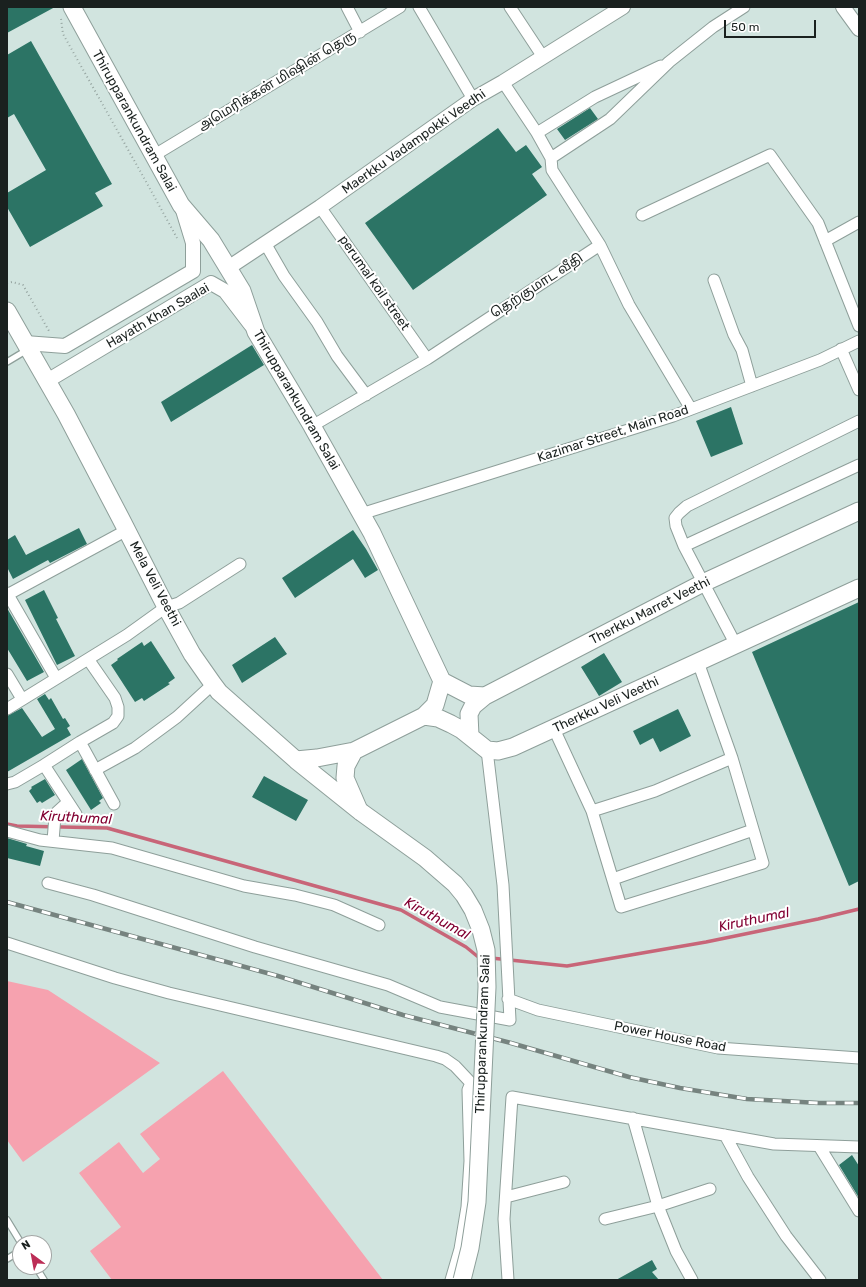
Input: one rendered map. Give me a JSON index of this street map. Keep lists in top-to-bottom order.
{
  "streets": {
    "main road": [
      "Thirupparankundram Salai",
      "Mela Veli Veethi",
      "Therkku Marret Veethi",
      "Therkku Veli Veethi"
    ],
    "street": [
      "அமெரிக்கன் மிஷின் தெரு",
      "Maerkku Vadampokki Veedhi",
      "perumal koil street",
      "தெற்குமாட வீதி",
      "Hayath Khan Saalai",
      "Kazimar Street, Main Road",
      "Power House Road"
    ]
  },
  "crossings": [
    ["அமெரிக்கன் மிஷின் தெரு", "Thirupparankundram Salai"],
    ["Thirupparankundram Salai", "Maerkku Vadampokki Veedhi"],
    ["Thirupparankundram Salai", "தெற்குமாட வீதி"],
    ["Thirupparankundram Salai", "Hayath Khan Saalai"],
    ["Thirupparankundram Salai", "Kazimar Street, Main Road"],
    ["Thirupparankundram Salai", "Mela Veli Veethi"],
    ["Maerkku Vadampokki Veedhi", "perumal koil street"],
    ["perumal koil street", "தெற்குமாட வீதி"],
    ["Hayath Khan Saalai", "Mela Veli Veethi"]
  ],
  "water": ["Kiruthumal"],
  "scale_bar": "50 m",
  "north": "top left"
}
